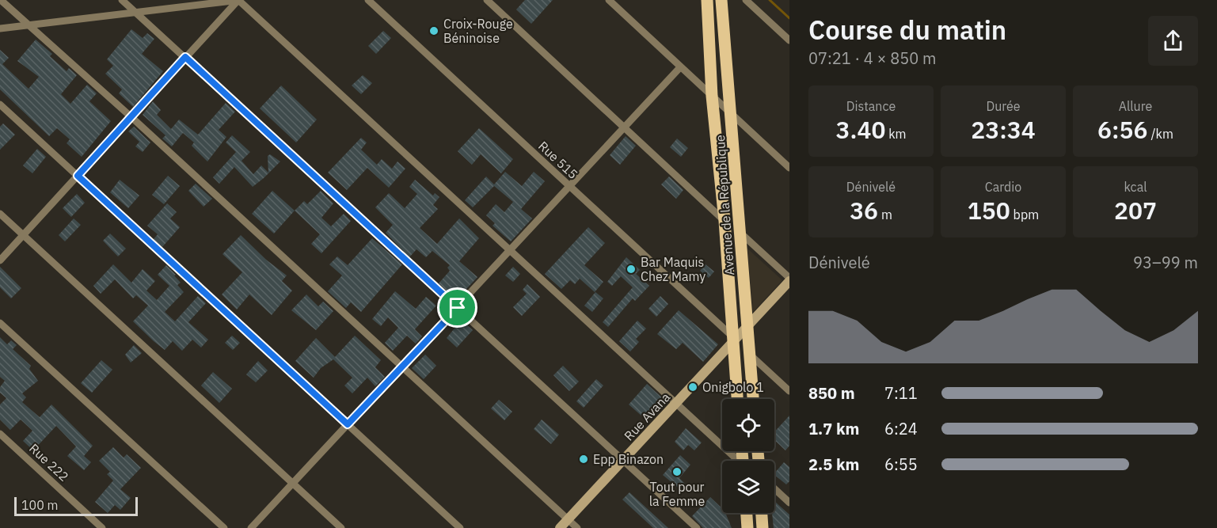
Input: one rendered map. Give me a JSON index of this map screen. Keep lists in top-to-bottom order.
{
  "streets": {
    "main road": ["Avenue de la République", "Rue Avana"],
    "street": ["Rue 515", "Rue 222"]
  },
  "crossings": [
    ["Rue 515", "Avenue de la République"],
    ["Rue 515", "Rue Avana"],
    ["Avenue de la République", "Rue Avana"]
  ],
  "places": [
    "Croix-Rouge Béninoise",
    "Bar Maquis Chez Mamy",
    "Onigbolo 1",
    "Epp Binazon",
    "Tout pour la Femme"
  ],
  "scale_bar": "100 m",
  "page": {
    "heading": ["Course du matin", "07:21 · 4 × 850 m"],
    "stats": [
      ["Distance", "3.40 km"],
      ["Durée", "23:34"],
      ["Allure", "6:56 /km"],
      ["Dénivelé", "36 m"],
      ["Cardio", "150 bpm"],
      ["kcal", "207"]
    ],
    "chart": ["Dénivelé", "93–99 m"],
    "list": [
      {
        "name": "850 m",
        "note": "7:11"
      },
      {
        "name": "1.7 km",
        "note": "6:24"
      },
      {
        "name": "2.5 km",
        "note": "6:55"
      }
    ],
    "scale": "100 m"
  }
}
